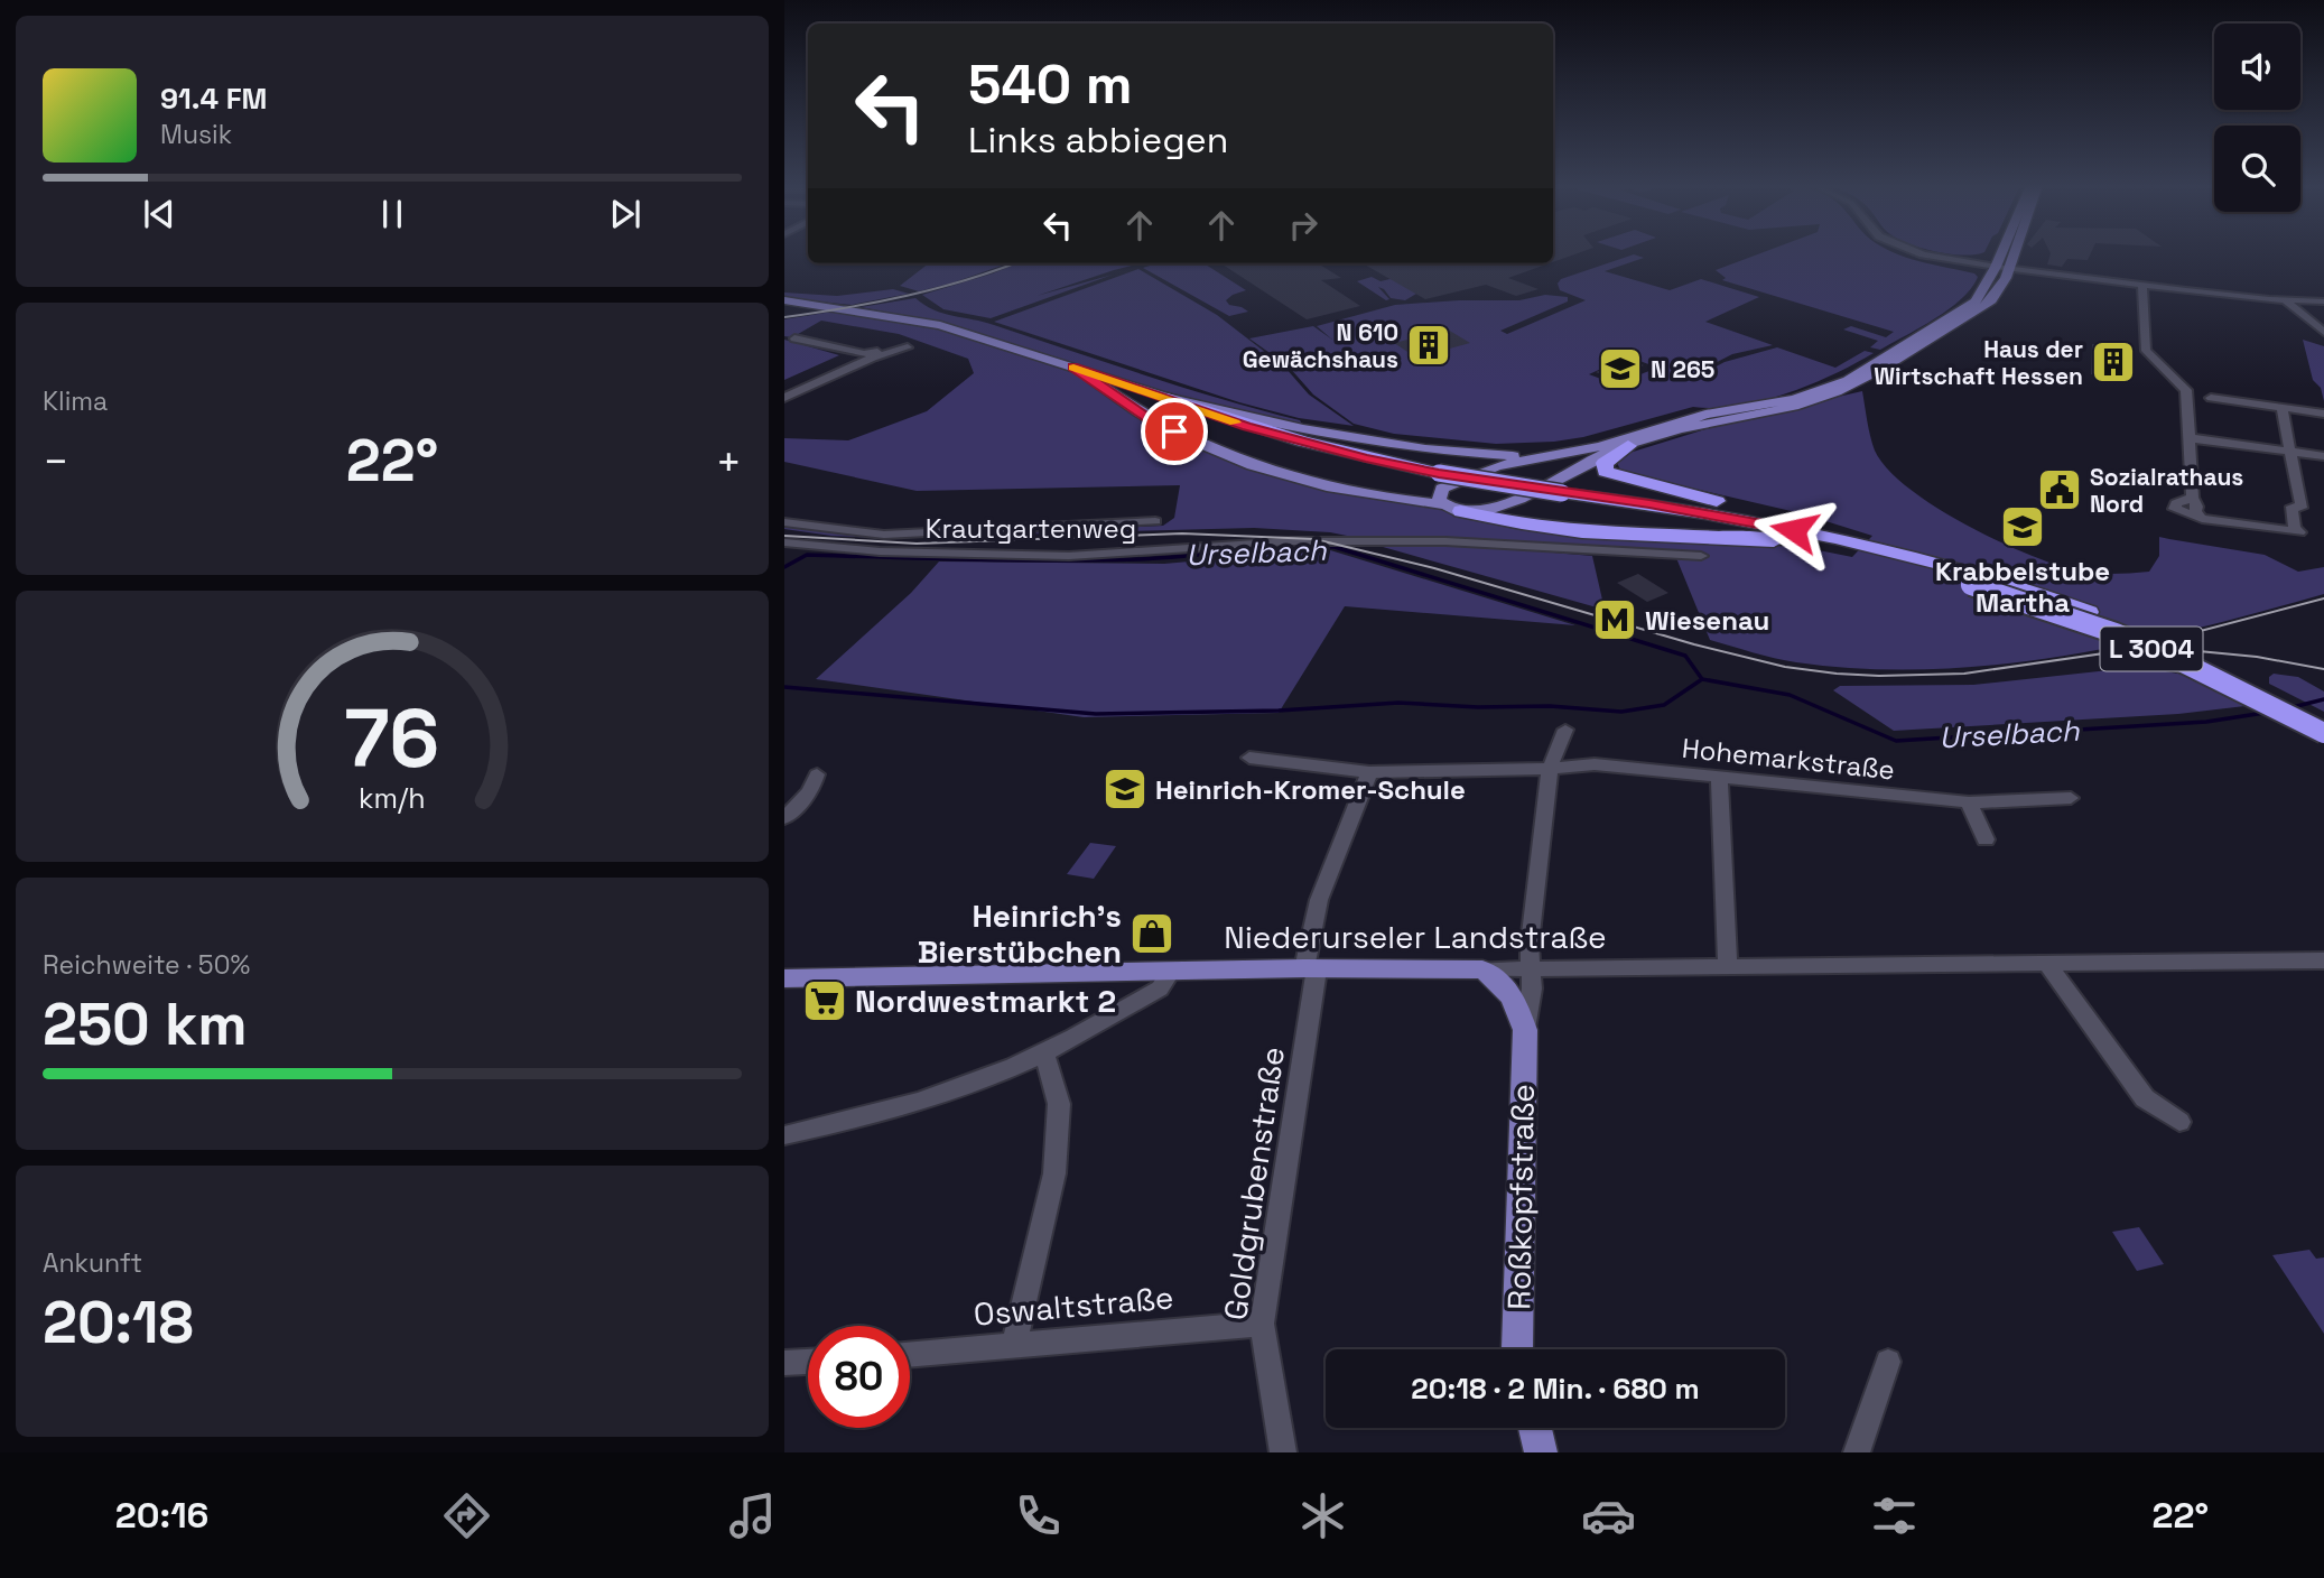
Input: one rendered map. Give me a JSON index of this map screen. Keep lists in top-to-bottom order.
{
  "streets": {
    "highway": ["L 3004"],
    "main road": ["Niederurseler Landstraße", "Roßkopfstraße"],
    "street": [
      "Krautgartenweg",
      "Hohemarkstraße",
      "Goldgrubenstraße",
      "Oswaltstraße"
    ]
  },
  "crossings": [
    ["Hohemarkstraße", "Goldgrubenstraße"],
    ["Hohemarkstraße", "Roßkopfstraße"],
    ["Niederurseler Landstraße", "Goldgrubenstraße"],
    ["Niederurseler Landstraße", "Roßkopfstraße"],
    ["Goldgrubenstraße", "Oswaltstraße"]
  ],
  "water": ["Urselbach"],
  "places": {
    "building": ["N 610 Gewächshaus", "Haus der Wirtschaft Hessen"],
    "school or university": ["N 265", "Krabbelstube Martha", "Heinrich-Kromer-Schule"],
    "public building": ["Sozialrathaus Nord"],
    "metro station": ["Wiesenau"],
    "shop": ["Heinrich's Bierstübchen"],
    "supermarket": ["Nordwestmarkt 2"]
  },
  "page": {
    "turn": ["540 m", "Links abbiegen"],
    "song": ["91.4 FM", "Musik"],
    "tile": [
      "Klima",
      ["Reichweite · 50%", "250 km"],
      ["Ankunft", "20:18"]
    ],
    "heat": ["−", "22°", "+"],
    "limit": "80",
    "trip": "20:18 · 2 Min. · 680 m",
    "tabs": ["20:16", "22°"],
    "gauge": ["76", "km/h"]
  }
}
